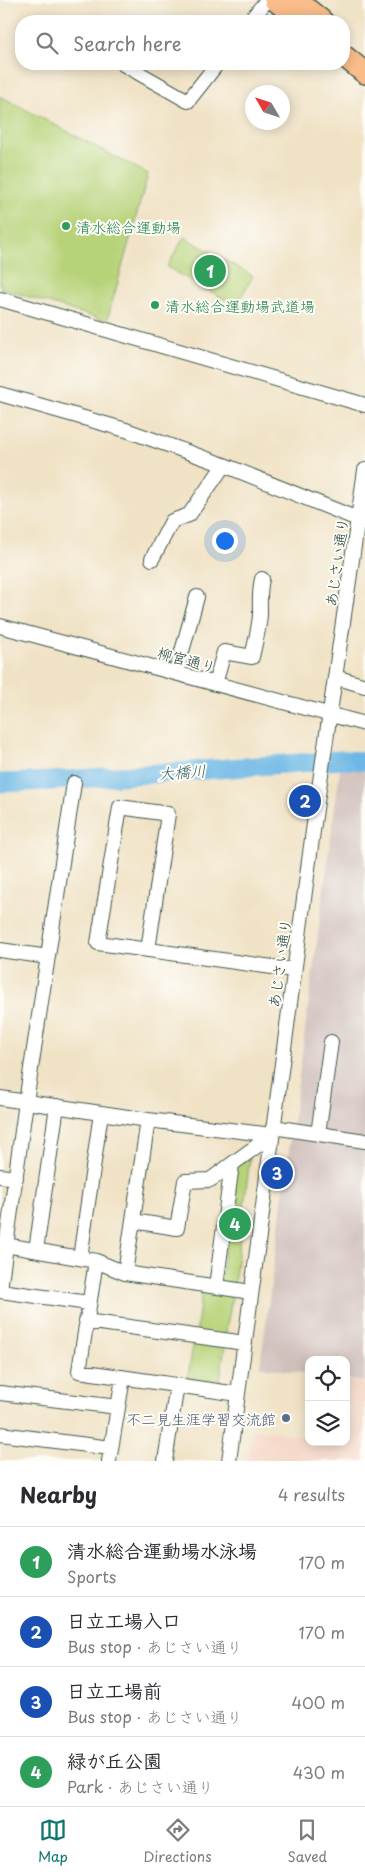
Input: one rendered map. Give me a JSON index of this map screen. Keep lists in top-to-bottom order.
{
  "streets": {
    "street": ["あじさい通り", "柳宮通り"]
  },
  "crossings": [
    ["あじさい通り", "柳宮通り"]
  ],
  "water": ["大橋川"],
  "places": ["清水総合運動場", "清水総合運動場武道場", "不二見生涯学習交流館"],
  "north": "top left",
  "page": {
    "search": "Search here",
    "pins": [
      "1",
      "2",
      "3",
      "4"
    ],
    "heading": ["Nearby", "4 results"],
    "list": [
      {
        "mark": "1",
        "name": "清水総合運動場水泳場",
        "note": "Sports",
        "value": "170 m"
      },
      {
        "mark": "2",
        "name": "日立工場入口",
        "note": "Bus stop · あじさい通り",
        "value": "170 m"
      },
      {
        "mark": "3",
        "name": "日立工場前",
        "note": "Bus stop · あじさい通り",
        "value": "400 m"
      },
      {
        "mark": "4",
        "name": "緑が丘公園",
        "note": "Park · あじさい通り",
        "value": "430 m"
      }
    ],
    "nav": ["Map", "Directions", "Saved"]
  }
}
